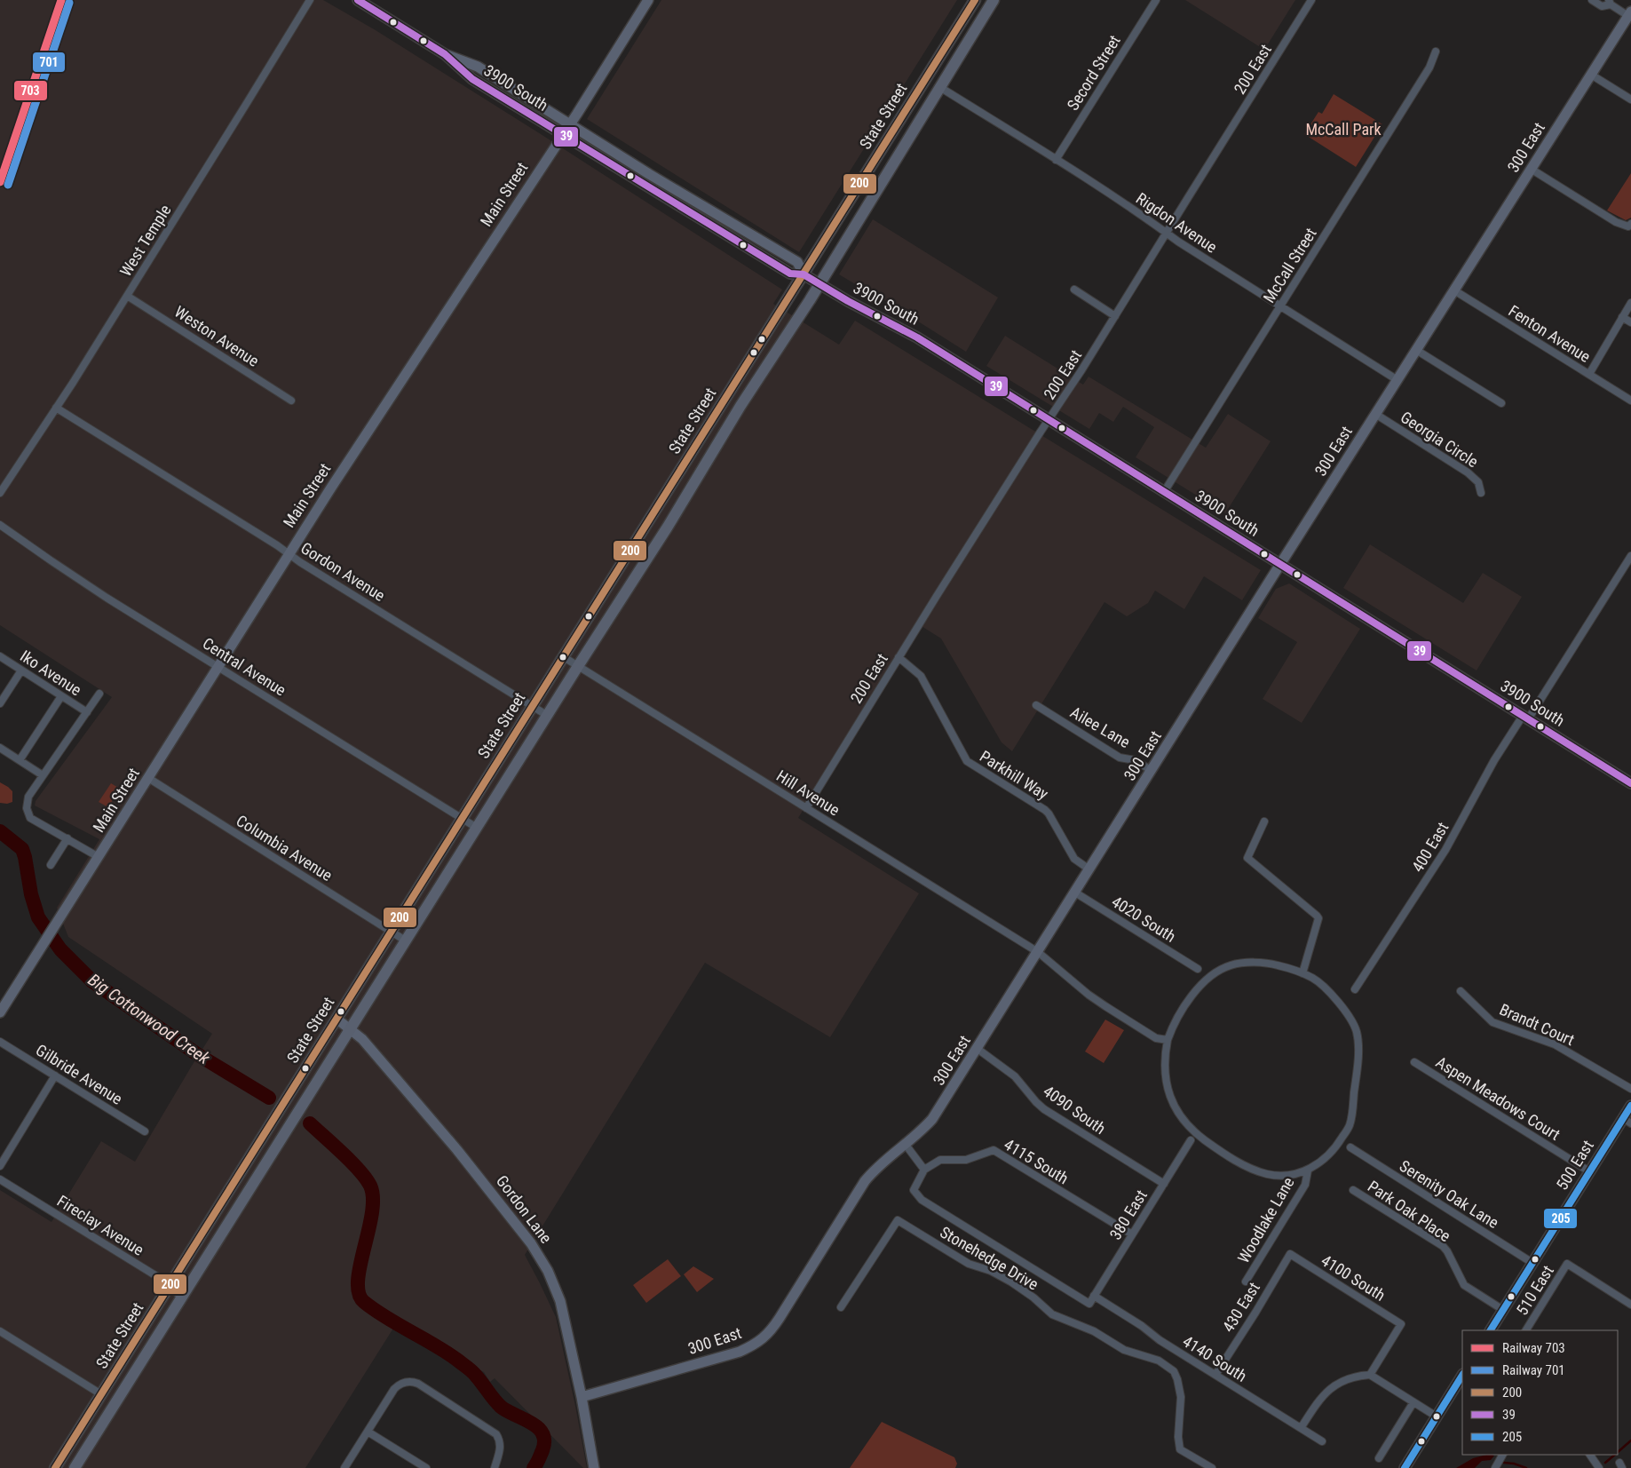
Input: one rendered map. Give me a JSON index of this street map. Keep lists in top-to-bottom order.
{
  "streets": {
    "main road": ["State Street"],
    "street": [
      "200 East",
      "Secord Street",
      "3900 South",
      "300 East",
      "Main Street",
      "Rigdon Avenue",
      "West Temple",
      "McCall Street",
      "Fenton Avenue",
      "Weston Avenue",
      "Georgia Circle",
      "Gordon Avenue",
      "Central Avenue",
      "Iko Avenue",
      "Ailee Lane",
      "Parkhill Way",
      "Hill Avenue",
      "400 East",
      "Columbia Avenue",
      "4020 South",
      "Brandt Court",
      "Gilbride Avenue",
      "Aspen Meadows Court",
      "4090 South",
      "4115 South",
      "500 East",
      "Serenity Oak Lane",
      "Gordon Lane",
      "Park Oak Place",
      "380 East",
      "Woodlake Lane",
      "Fireclay Avenue",
      "Stonehedge Drive",
      "4100 South",
      "510 East",
      "430 East",
      "4140 South"
    ]
  },
  "crossings": [
    ["200 East", "3900 South"],
    ["200 East", "Rigdon Avenue"],
    ["200 East", "Parkhill Way"],
    ["200 East", "Hill Avenue"],
    ["Secord Street", "Rigdon Avenue"],
    ["3900 South", "State Street"],
    ["3900 South", "300 East"],
    ["3900 South", "Main Street"],
    ["3900 South", "McCall Street"],
    ["3900 South", "400 East"],
    ["State Street", "Rigdon Avenue"],
    ["State Street", "Gordon Avenue"],
    ["State Street", "Central Avenue"],
    ["State Street", "Hill Avenue"],
    ["State Street", "Columbia Avenue"],
    ["State Street", "Gordon Lane"],
    ["State Street", "Fireclay Avenue"],
    ["300 East", "Rigdon Avenue"],
    ["300 East", "Fenton Avenue"],
    ["300 East", "Georgia Circle"],
    ["300 East", "Ailee Lane"],
    ["300 East", "Parkhill Way"],
    ["300 East", "Hill Avenue"],
    ["300 East", "4020 South"],
    ["300 East", "4090 South"],
    ["300 East", "Gordon Lane"],
    ["Main Street", "Gordon Avenue"],
    ["Main Street", "Central Avenue"],
    ["Main Street", "Columbia Avenue"],
    ["Rigdon Avenue", "McCall Street"],
    ["West Temple", "Weston Avenue"],
    ["West Temple", "Gordon Avenue"],
    ["Aspen Meadows Court", "500 East"],
    ["4090 South", "380 East"],
    ["4115 South", "380 East"],
    ["500 East", "Serenity Oak Lane"],
    ["500 East", "Park Oak Place"],
    ["380 East", "4140 South"],
    ["4100 South", "430 East"],
    ["430 East", "4140 South"]
  ],
  "water": ["Big Cottonwood Creek"],
  "parks": ["McCall Park"],
  "lines": [
    "rail line 703",
    "transit line 200",
    "transit line 39",
    "rail line 701",
    "transit line 205"
  ],
  "legend": [
    "Railway 703",
    "Railway 701",
    "200",
    "39",
    "205"
  ]
}
